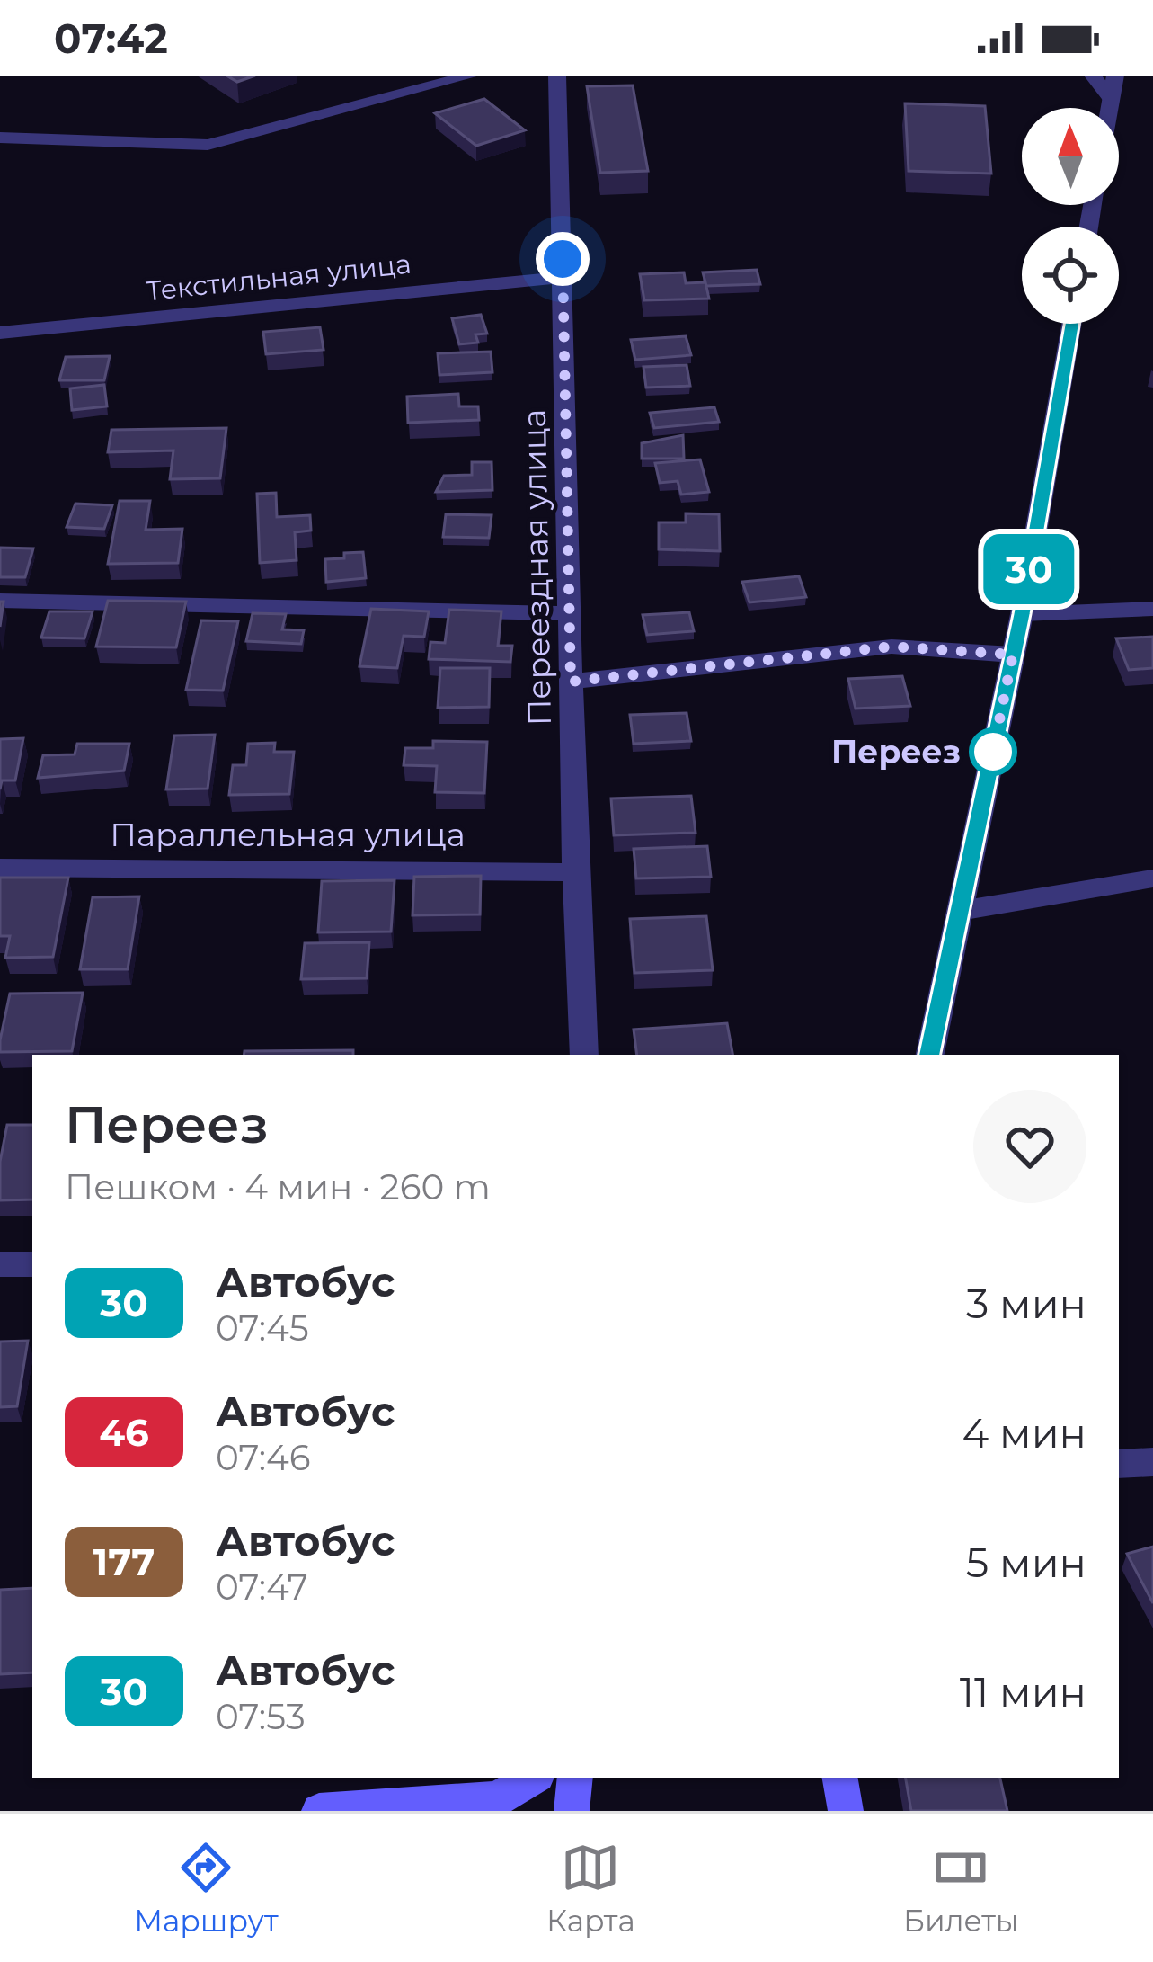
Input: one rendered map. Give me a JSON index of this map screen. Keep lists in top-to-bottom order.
{
  "streets": {
    "street": ["Текстильная улица", "Переездная улица", "Параллельная улица"]
  },
  "crossings": [
    ["Текстильная улица", "Переездная улица"],
    ["Переездная улица", "Параллельная улица"]
  ],
  "places": ["Переез"],
  "lines": ["bus line 30"],
  "north": "top",
  "page": {
    "status": "07:42",
    "on_map": "30",
    "heading": ["Переез", "Пешком · 4 мин · 260 m"],
    "list": [
      {
        "mark": "30",
        "name": "Автобус",
        "note": "07:45",
        "value": "3 мин"
      },
      {
        "mark": "46",
        "name": "Автобус",
        "note": "07:46",
        "value": "4 мин"
      },
      {
        "mark": "177",
        "name": "Автобус",
        "note": "07:47",
        "value": "5 мин"
      },
      {
        "mark": "30",
        "name": "Автобус",
        "note": "07:53",
        "value": "11 мин"
      }
    ],
    "tabs": ["Маршрут", "Карта", "Билеты"]
  }
}
